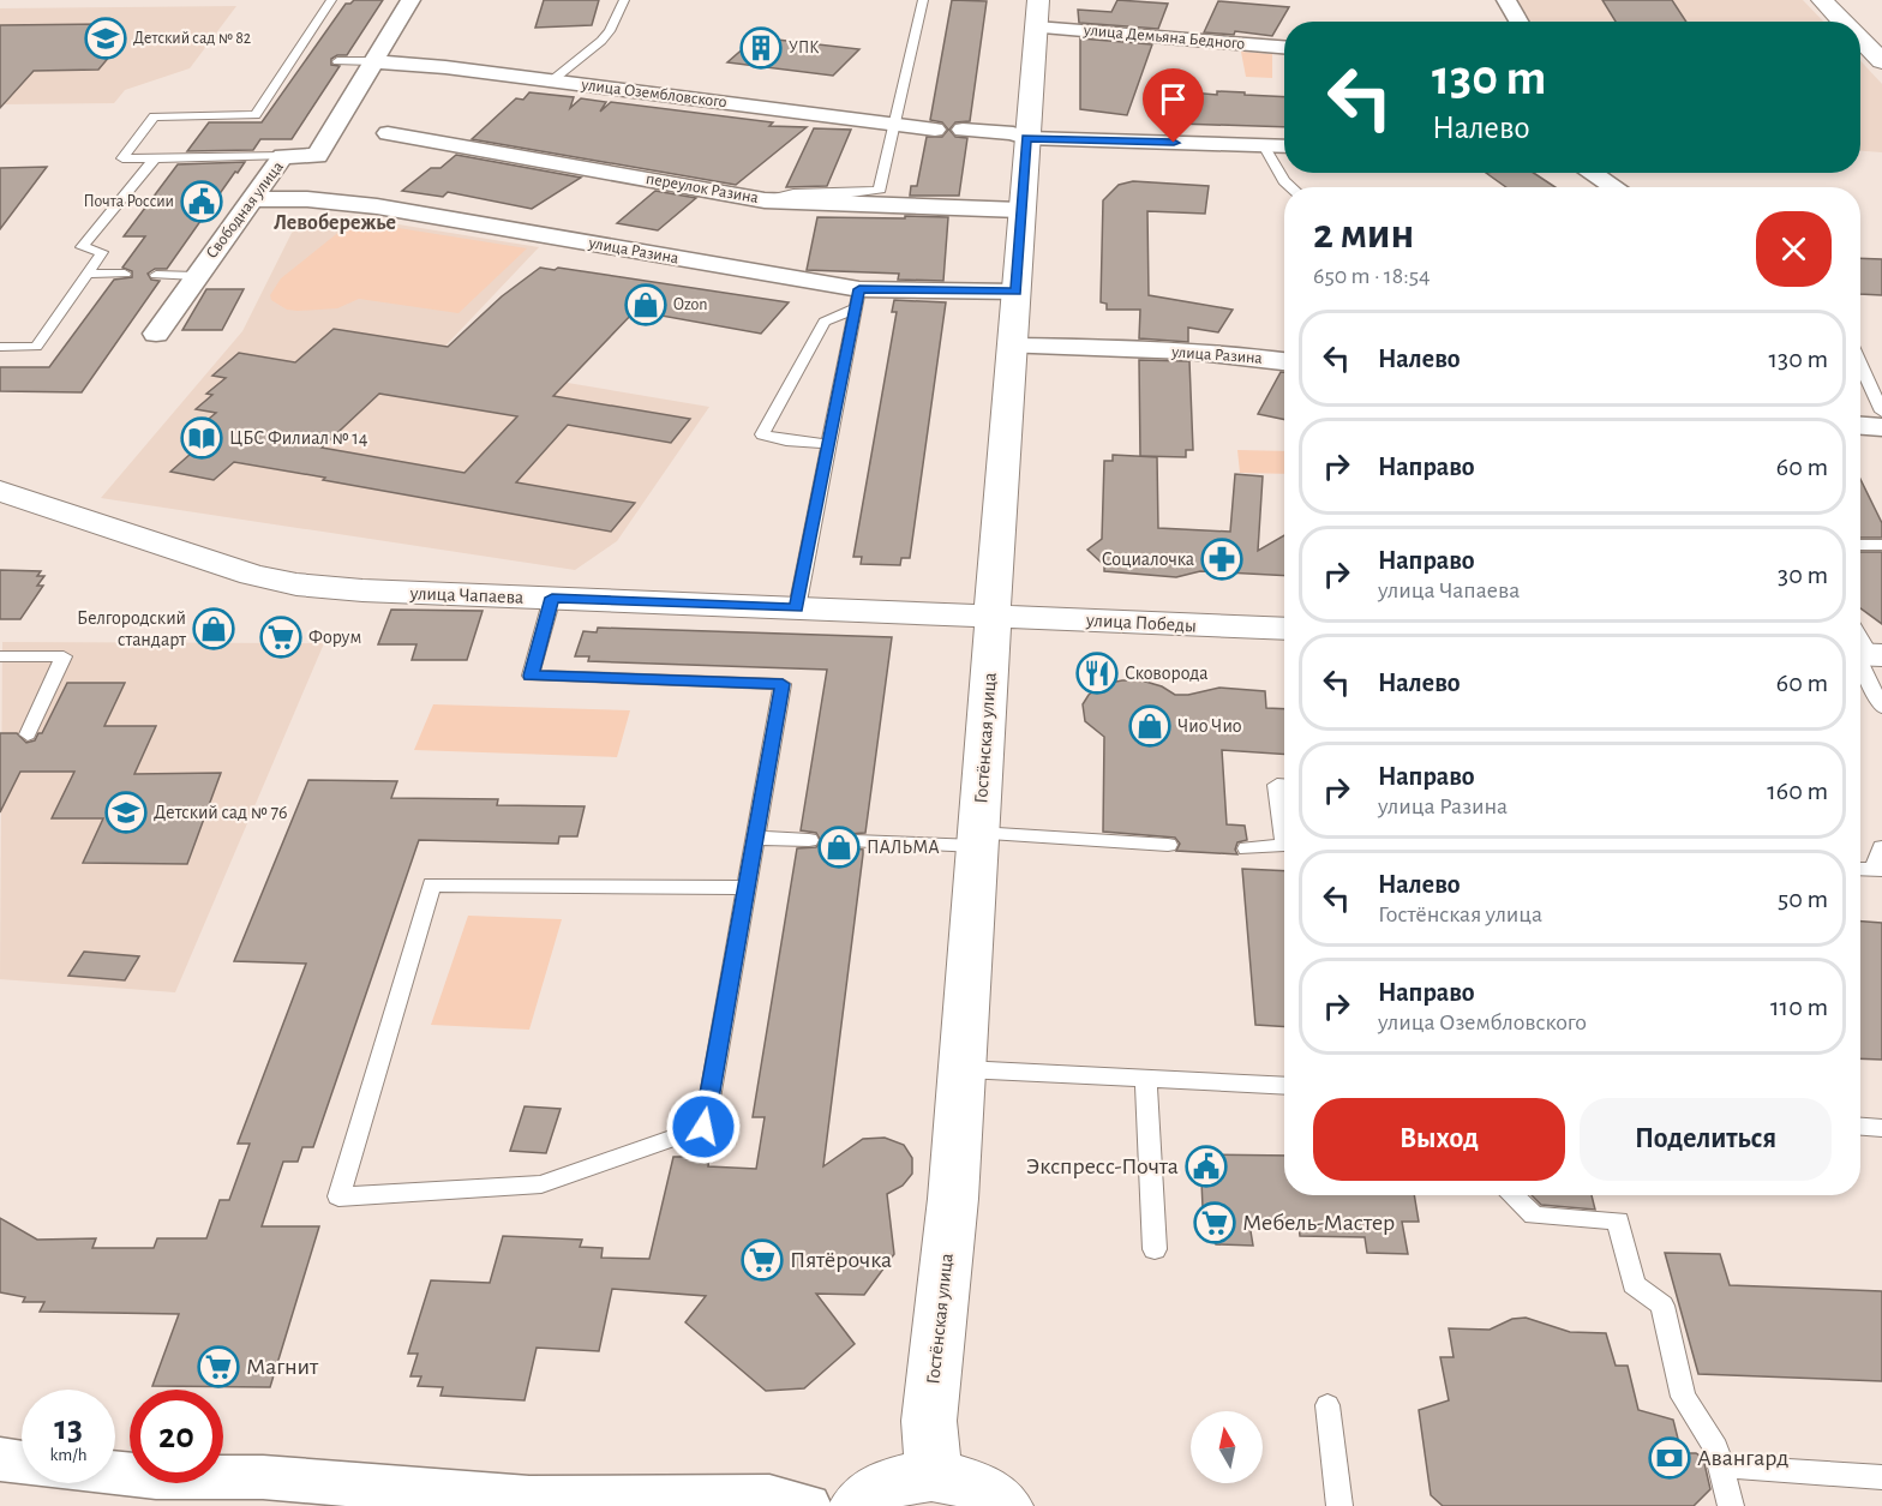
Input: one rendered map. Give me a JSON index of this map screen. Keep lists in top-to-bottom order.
{
  "streets": {
    "street": [
      "улица Демьяна Бедного",
      "улица Озембловского",
      "переулок Разина",
      "Свободная улица",
      "улица Разина",
      "улица Чапаева",
      "улица Победы",
      "Гостёнская улица"
    ]
  },
  "crossings": [
    ["улица Демьяна Бедного", "Гостёнская улица"],
    ["улица Озембловского", "Свободная улица"],
    ["переулок Разина", "Гостёнская улица"],
    ["Свободная улица", "улица Разина"],
    ["улица Разина", "Гостёнская улица"],
    ["улица Чапаева", "улица Победы"],
    ["улица Чапаева", "Гостёнская улица"],
    ["улица Победы", "Гостёнская улица"]
  ],
  "districts": ["Левобережье"],
  "places": {
    "school or university": ["Детский сад № 82", "Детский сад № 76"],
    "building": ["УПК"],
    "public building": ["Почта России", "Экспресс-Почта"],
    "shop": [
      "Ozon",
      "Белгородский стандарт",
      "Чио Чио",
      "ПАЛЬМА"
    ],
    "library": ["ЦБС Филиал № 14"],
    "pharmacy": ["Социалочка"],
    "supermarket": [
      "Форум",
      "Мебель-Мастер",
      "Пятёрочка",
      "Магнит"
    ],
    "restaurant": ["Сковорода"],
    "bank": ["Авангард"]
  },
  "north": "top",
  "page": {
    "turn": ["130 m", "Налево"],
    "heading": ["2 мин", "650 m · 18:54"],
    "list": [
      {
        "name": "Налево",
        "value": "130 m"
      },
      {
        "name": "Направо",
        "value": "60 m"
      },
      {
        "name": "Направо",
        "note": "улица Чапаева",
        "value": "30 m"
      },
      {
        "name": "Налево",
        "value": "60 m"
      },
      {
        "name": "Направо",
        "note": "улица Разина",
        "value": "160 m"
      },
      {
        "name": "Налево",
        "note": "Гостёнская улица",
        "value": "50 m"
      },
      {
        "name": "Направо",
        "note": "улица Озембловского",
        "value": "110 m"
      }
    ],
    "buttons": ["Выход", "Поделиться"],
    "speed": "13 km/h",
    "limit": "20"
  }
}
